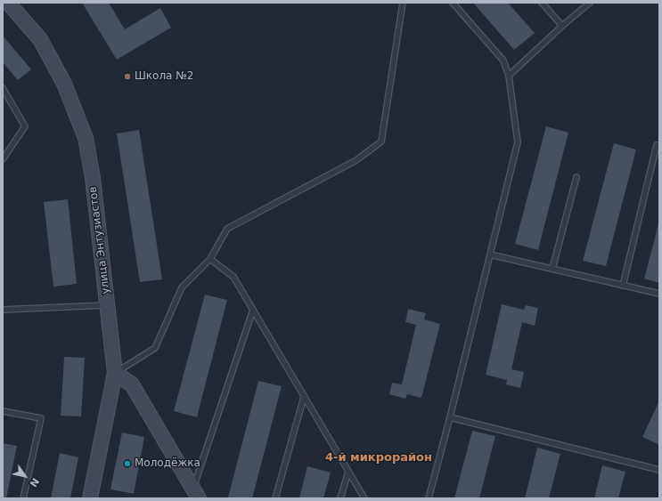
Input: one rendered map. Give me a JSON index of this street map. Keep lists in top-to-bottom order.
{
  "streets": {
    "street": ["улица Энтузиастов"]
  },
  "districts": ["4-й микрорайон"],
  "places": ["Школа №2", "Молодёжка"],
  "north": "bottom right"
}
